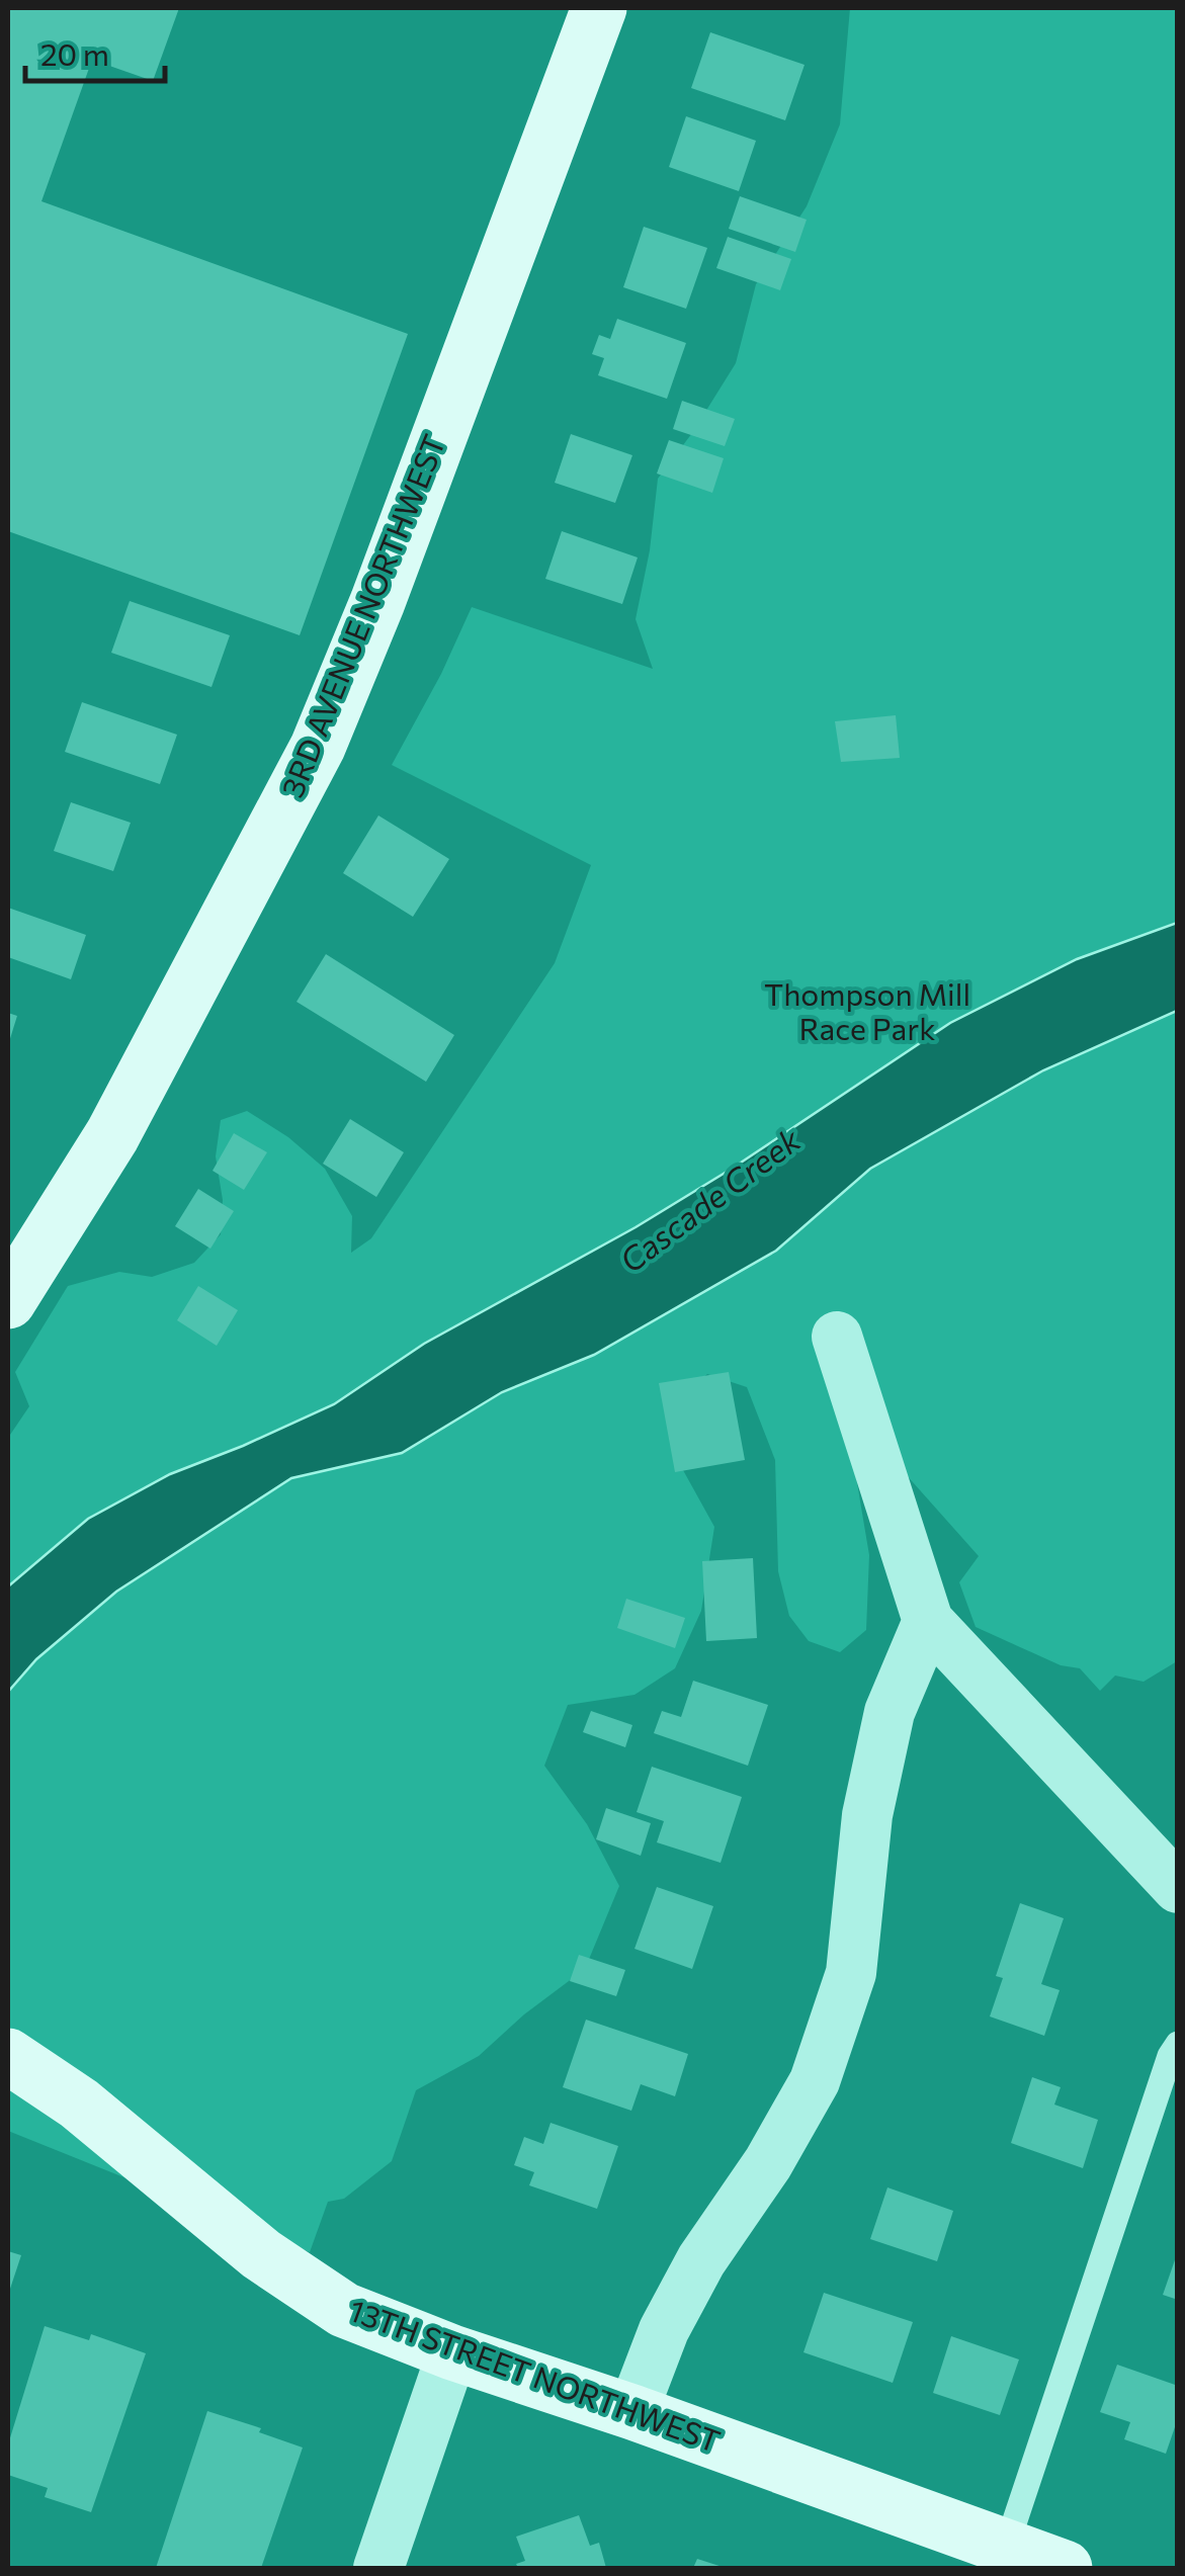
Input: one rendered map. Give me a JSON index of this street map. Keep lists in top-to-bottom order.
{
  "streets": {
    "main road": ["3RD AVENUE NORTHWEST", "13TH STREET NORTHWEST"]
  },
  "water": ["Cascade Creek"],
  "parks": ["Thompson Mill Race Park"],
  "scale_bar": "20 m"
}
